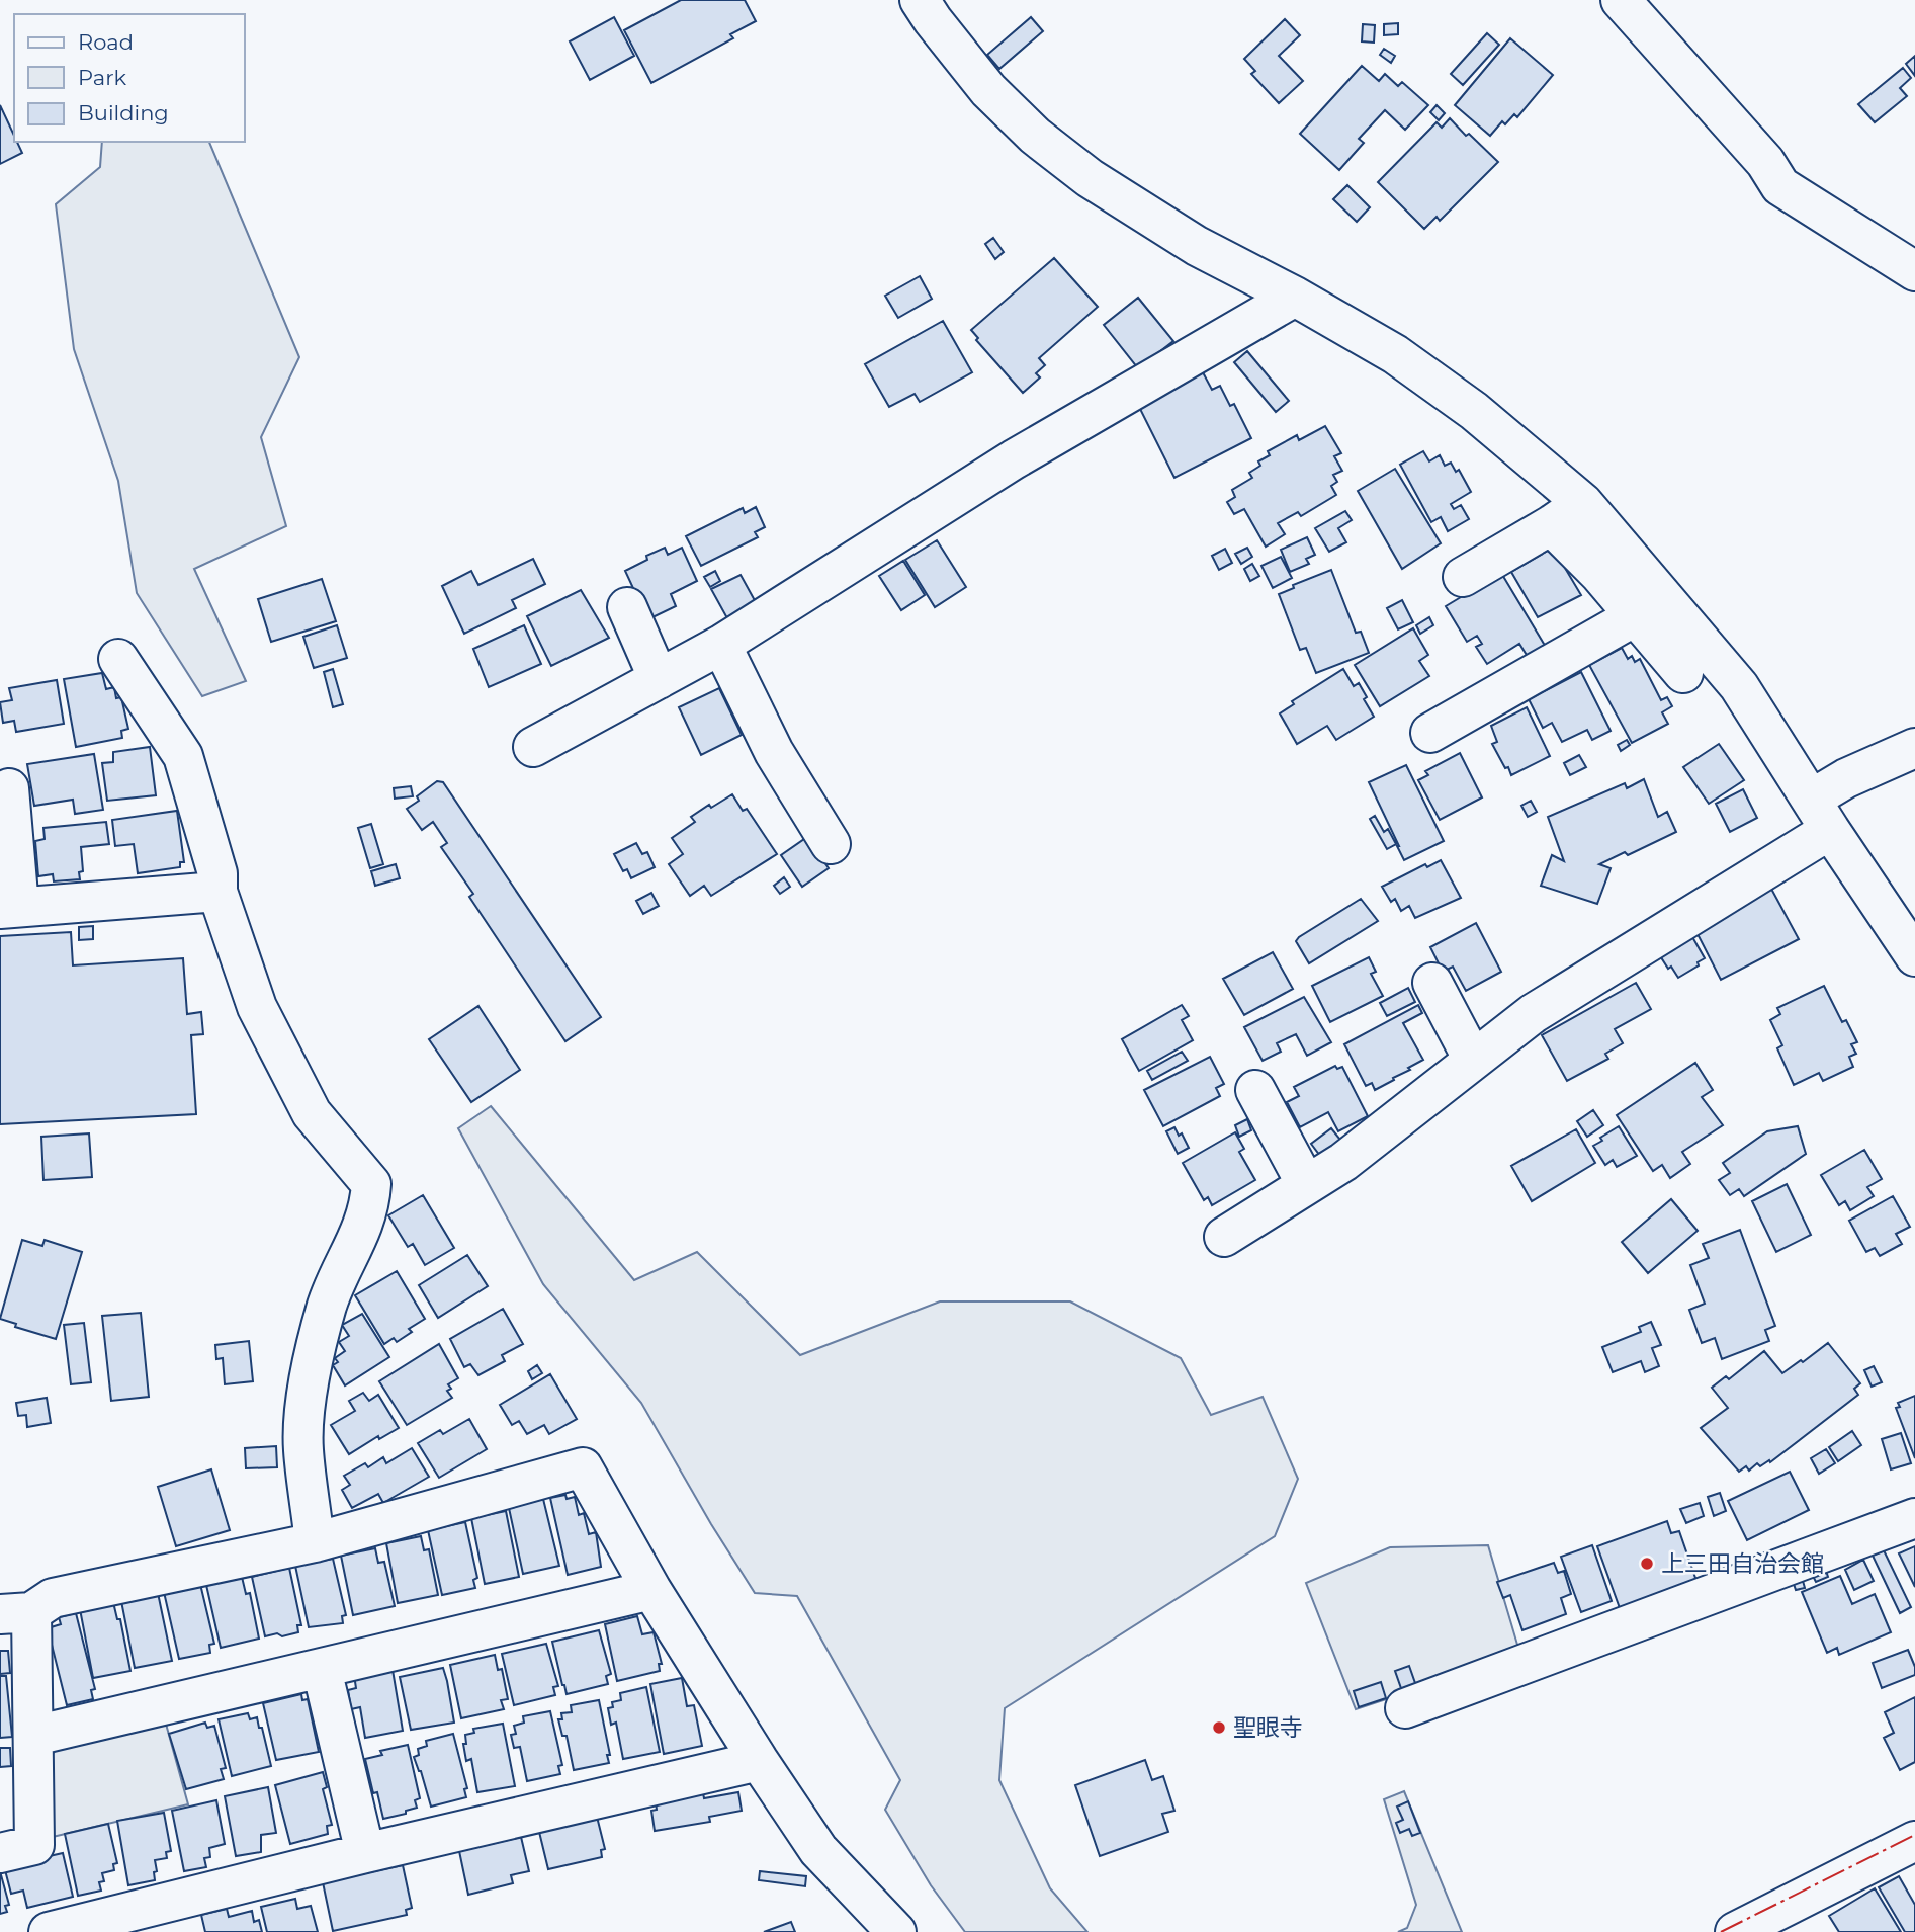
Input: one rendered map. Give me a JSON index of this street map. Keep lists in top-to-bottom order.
{
  "places": ["上三田自治会館", "聖眼寺"],
  "legend": ["Road", "Park", "Building"]
}
